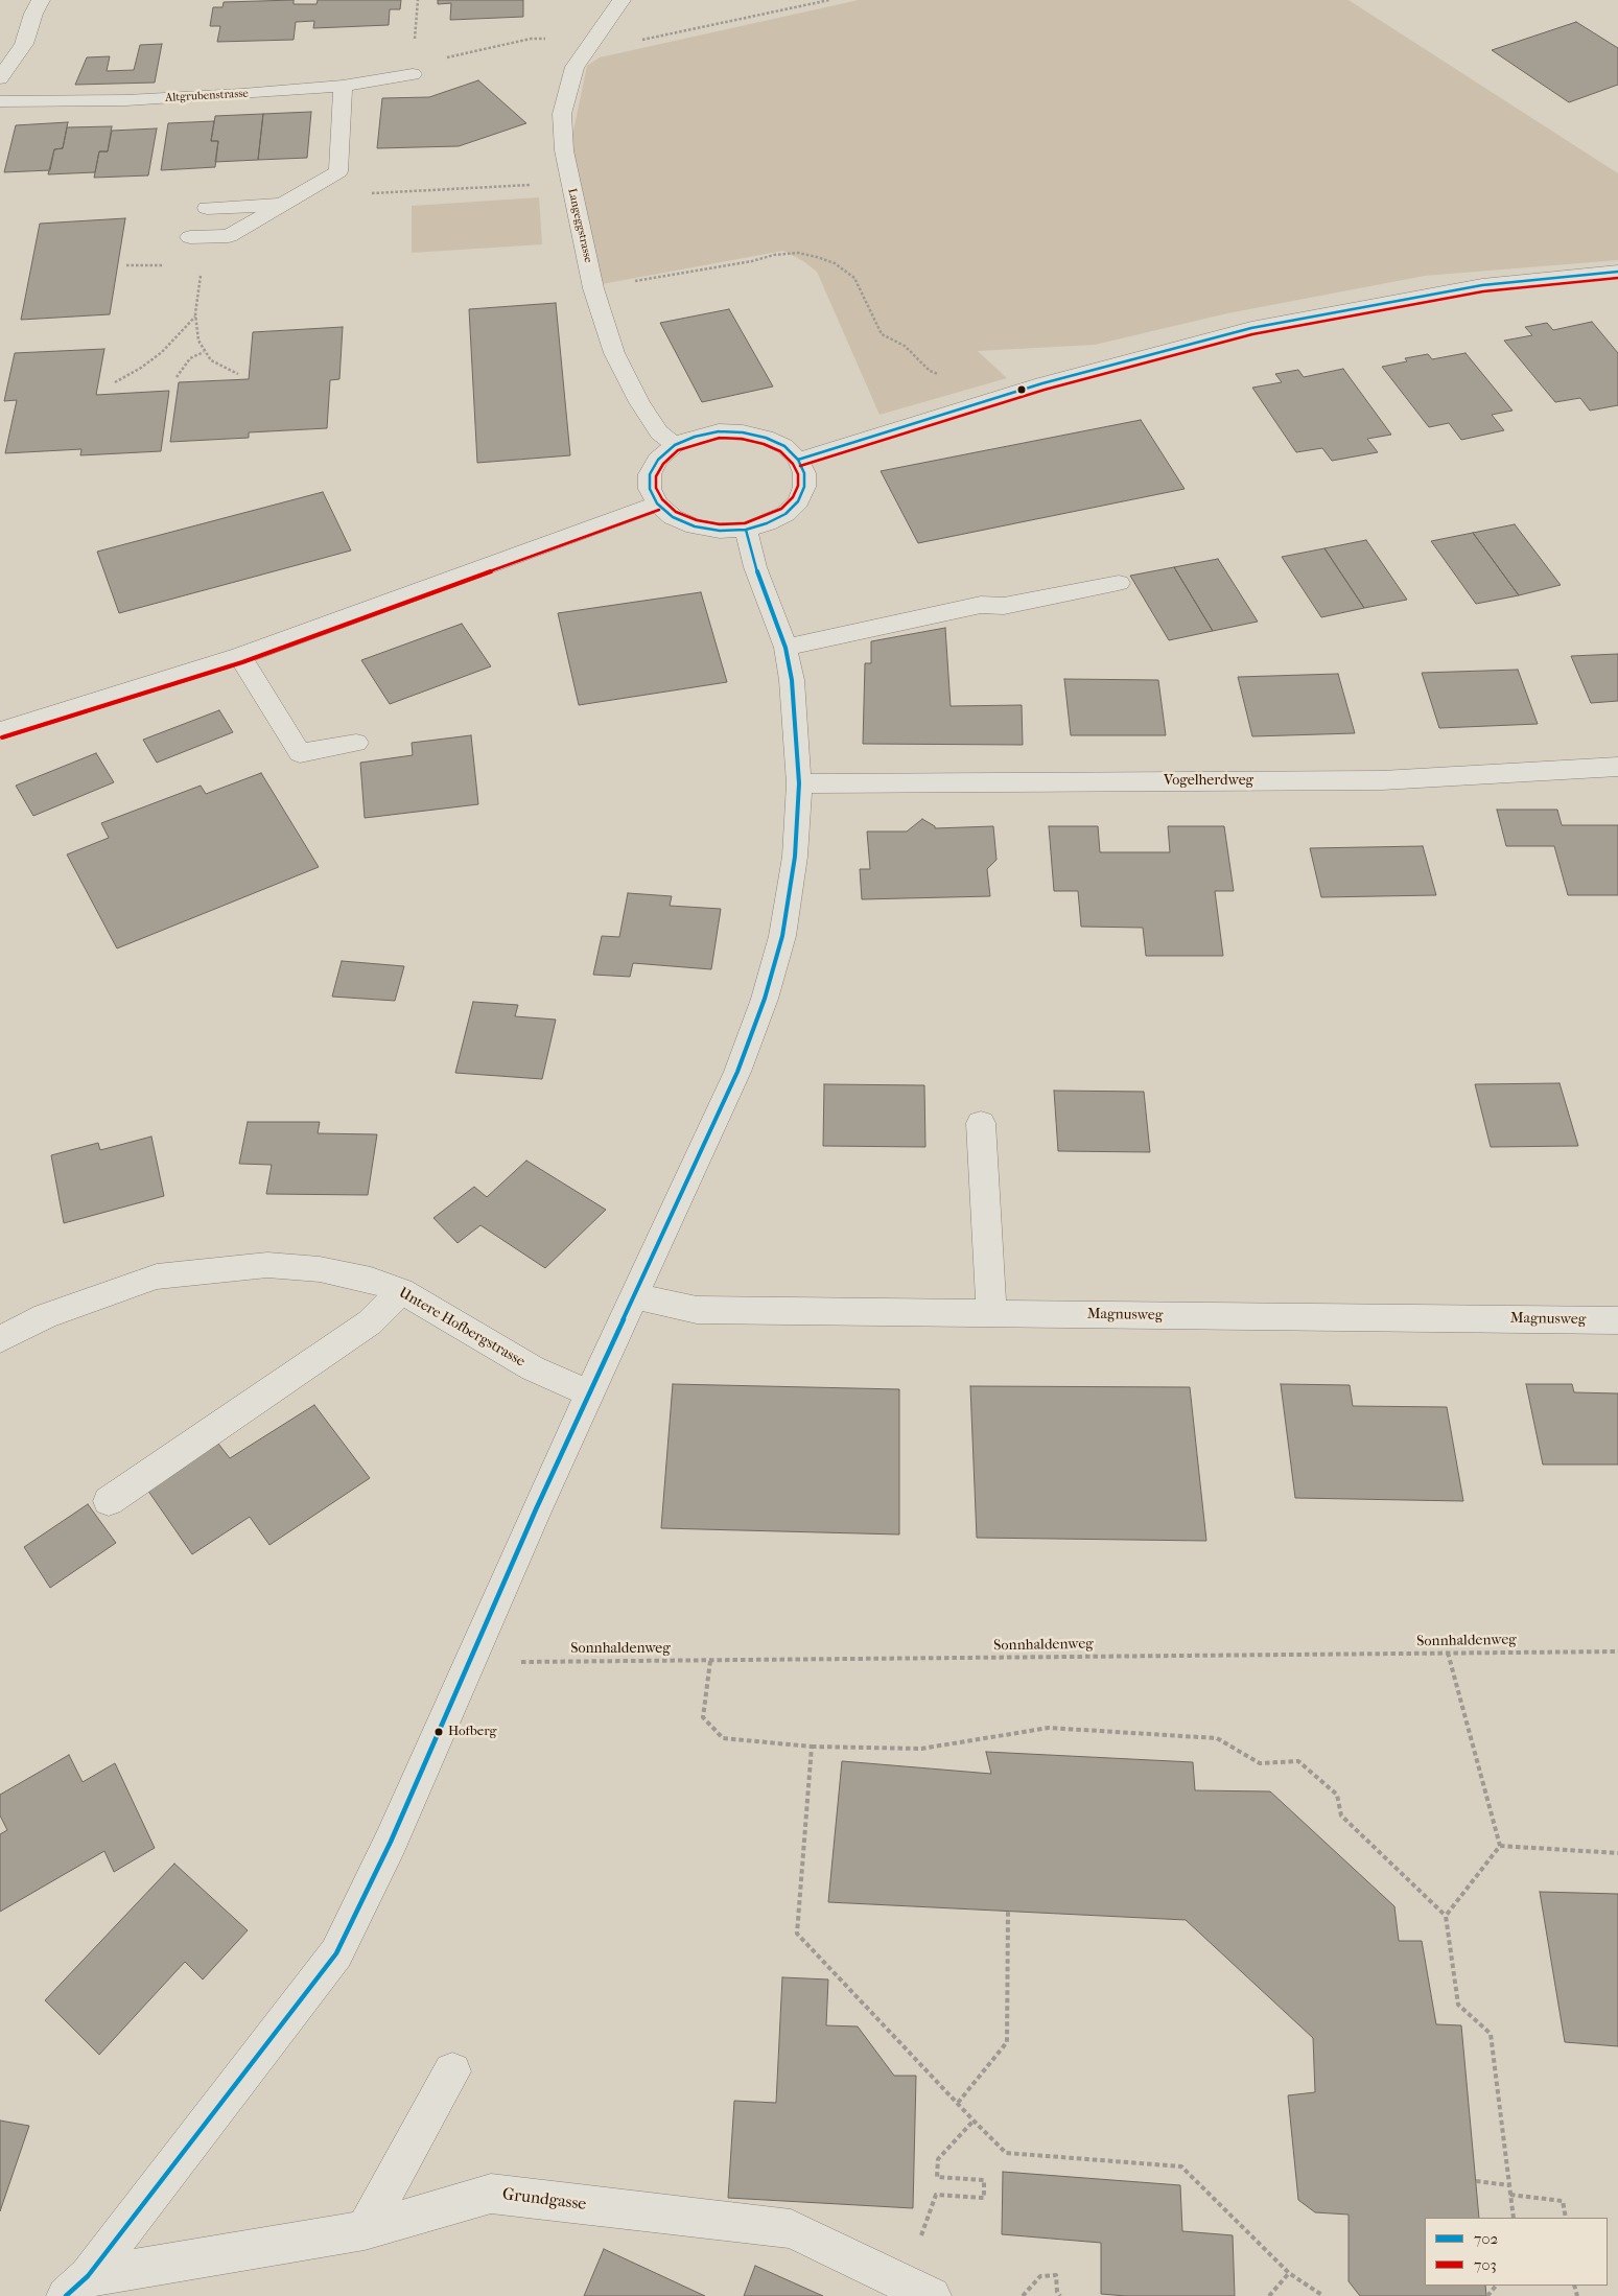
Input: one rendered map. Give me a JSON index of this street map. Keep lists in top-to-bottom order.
{
  "streets": {
    "street": [
      "Altgrubenstrasse",
      "Langeggstrasse",
      "Vogelherdweg",
      "Magnusweg",
      "Untere Hofbergstrasse",
      "Grundgasse"
    ],
    "path": ["Sonnhaldenweg"]
  },
  "places": ["Hofberg"],
  "lines": ["transit line 702", "transit line 703"],
  "legend": ["702", "703"]
}
